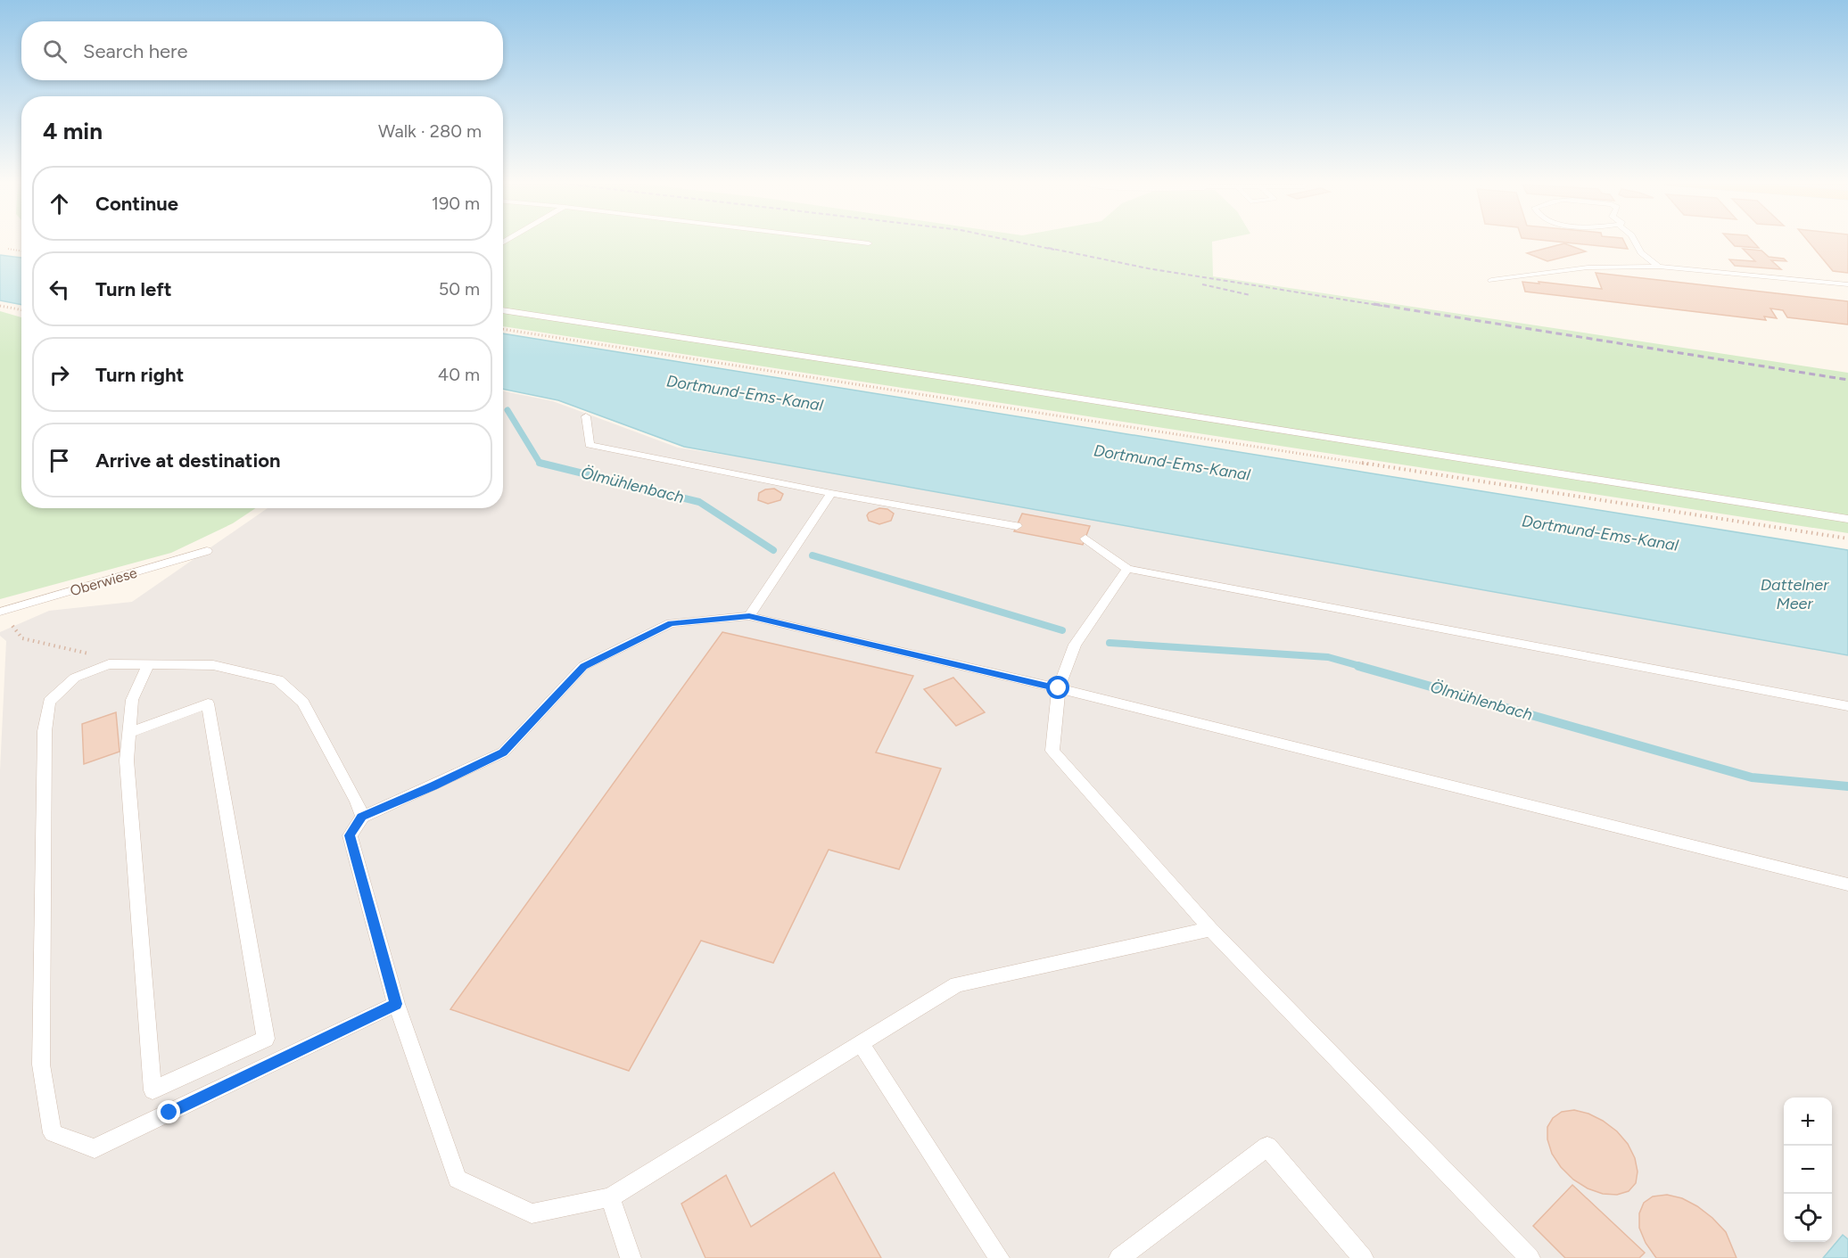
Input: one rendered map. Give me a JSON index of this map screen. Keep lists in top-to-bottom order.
{
  "streets": {
    "lane": ["Oberwiese"]
  },
  "water": ["Dortmund-Ems-Kanal", "Ölmühlenbach", "Dattelner Meer"],
  "page": {
    "search": "Search here",
    "heading": ["4 min", "Walk · 280 m"],
    "list": [
      ["Continue", "190 m"],
      ["Turn left", "50 m"],
      ["Turn right", "40 m"],
      "Arrive at destination"
    ],
    "map_buttons": ["+", "−"]
  }
}
